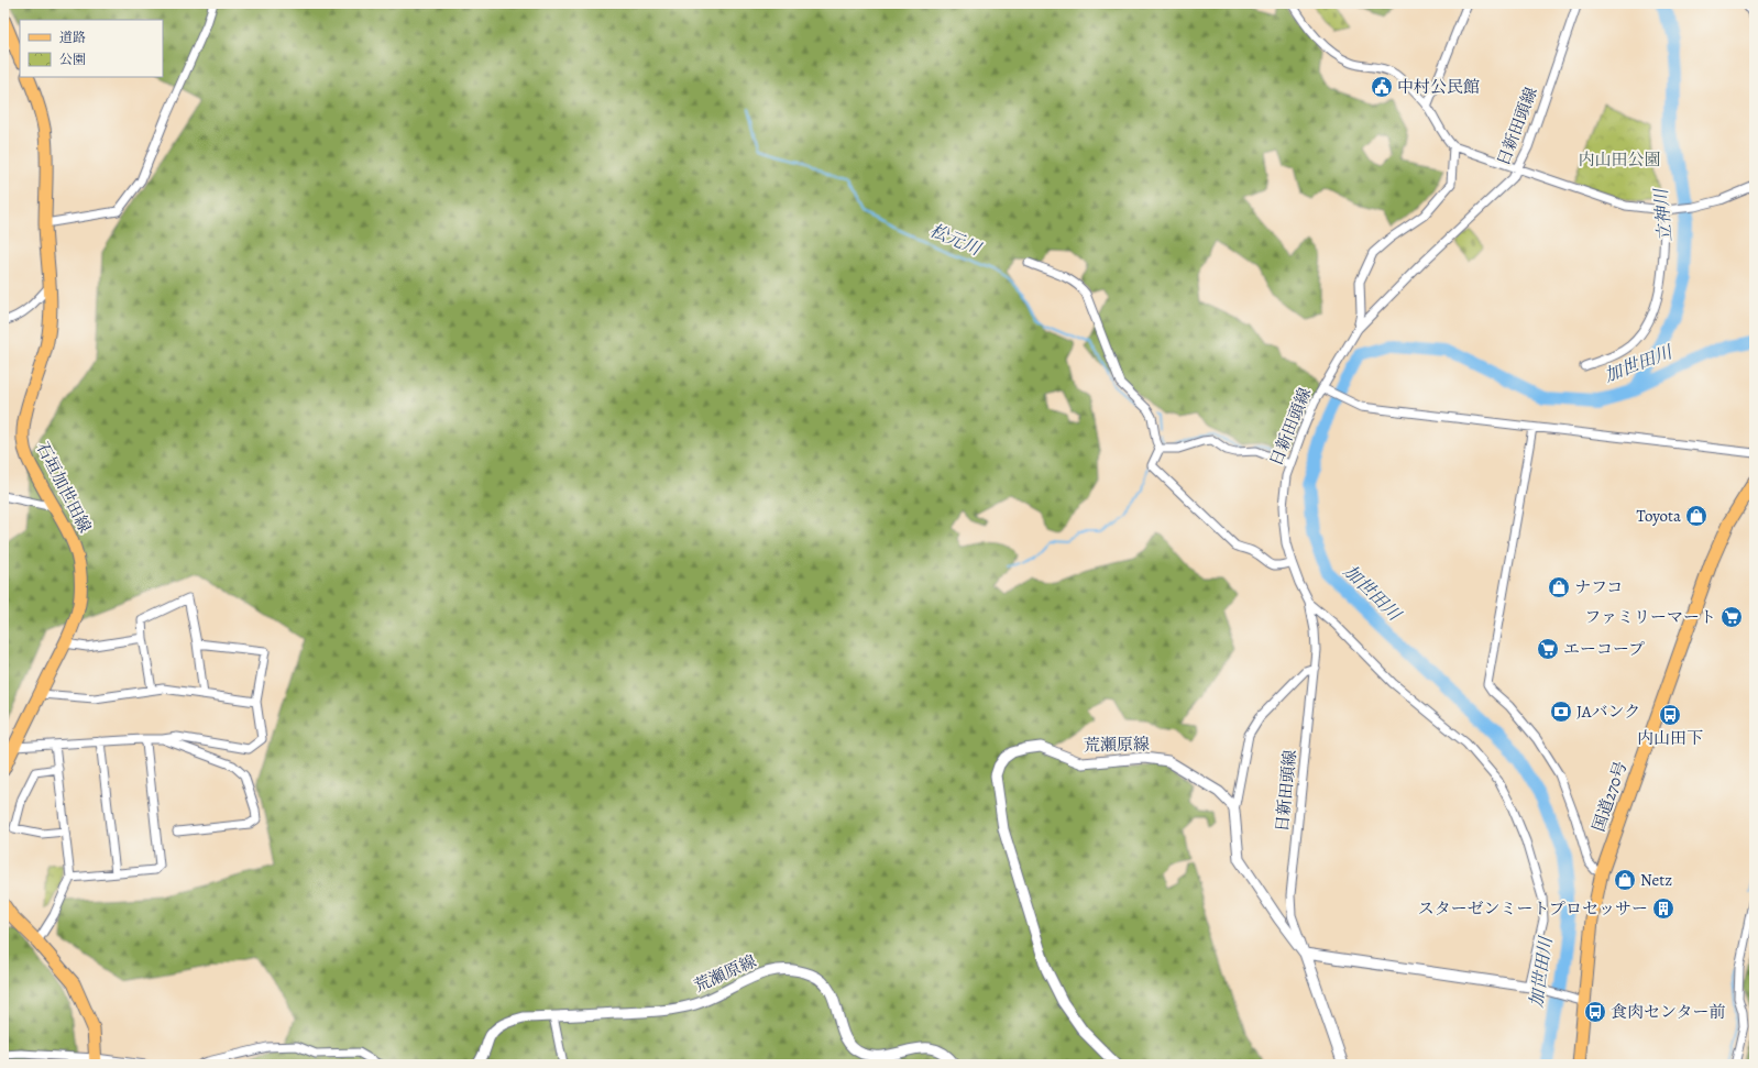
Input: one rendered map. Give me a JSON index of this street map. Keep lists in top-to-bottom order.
{
  "streets": {
    "main road": ["石垣加世田線", "国道270号"],
    "street": ["日新田頭線", "荒瀬原線"]
  },
  "water": ["立神川", "松元川", "加世田川"],
  "parks": ["内山田公園"],
  "places": {
    "public building": ["中村公民館"],
    "shop": ["Toyota", "ナフコ", "Netz"],
    "supermarket": ["ファミリーマート", "エーコープ"],
    "bank": ["JAバンク"],
    "bus stop": ["内山田下", "食肉センター前"],
    "building": ["スターゼンミートプロセッサー"]
  },
  "legend": ["道路", "公園"]
}
